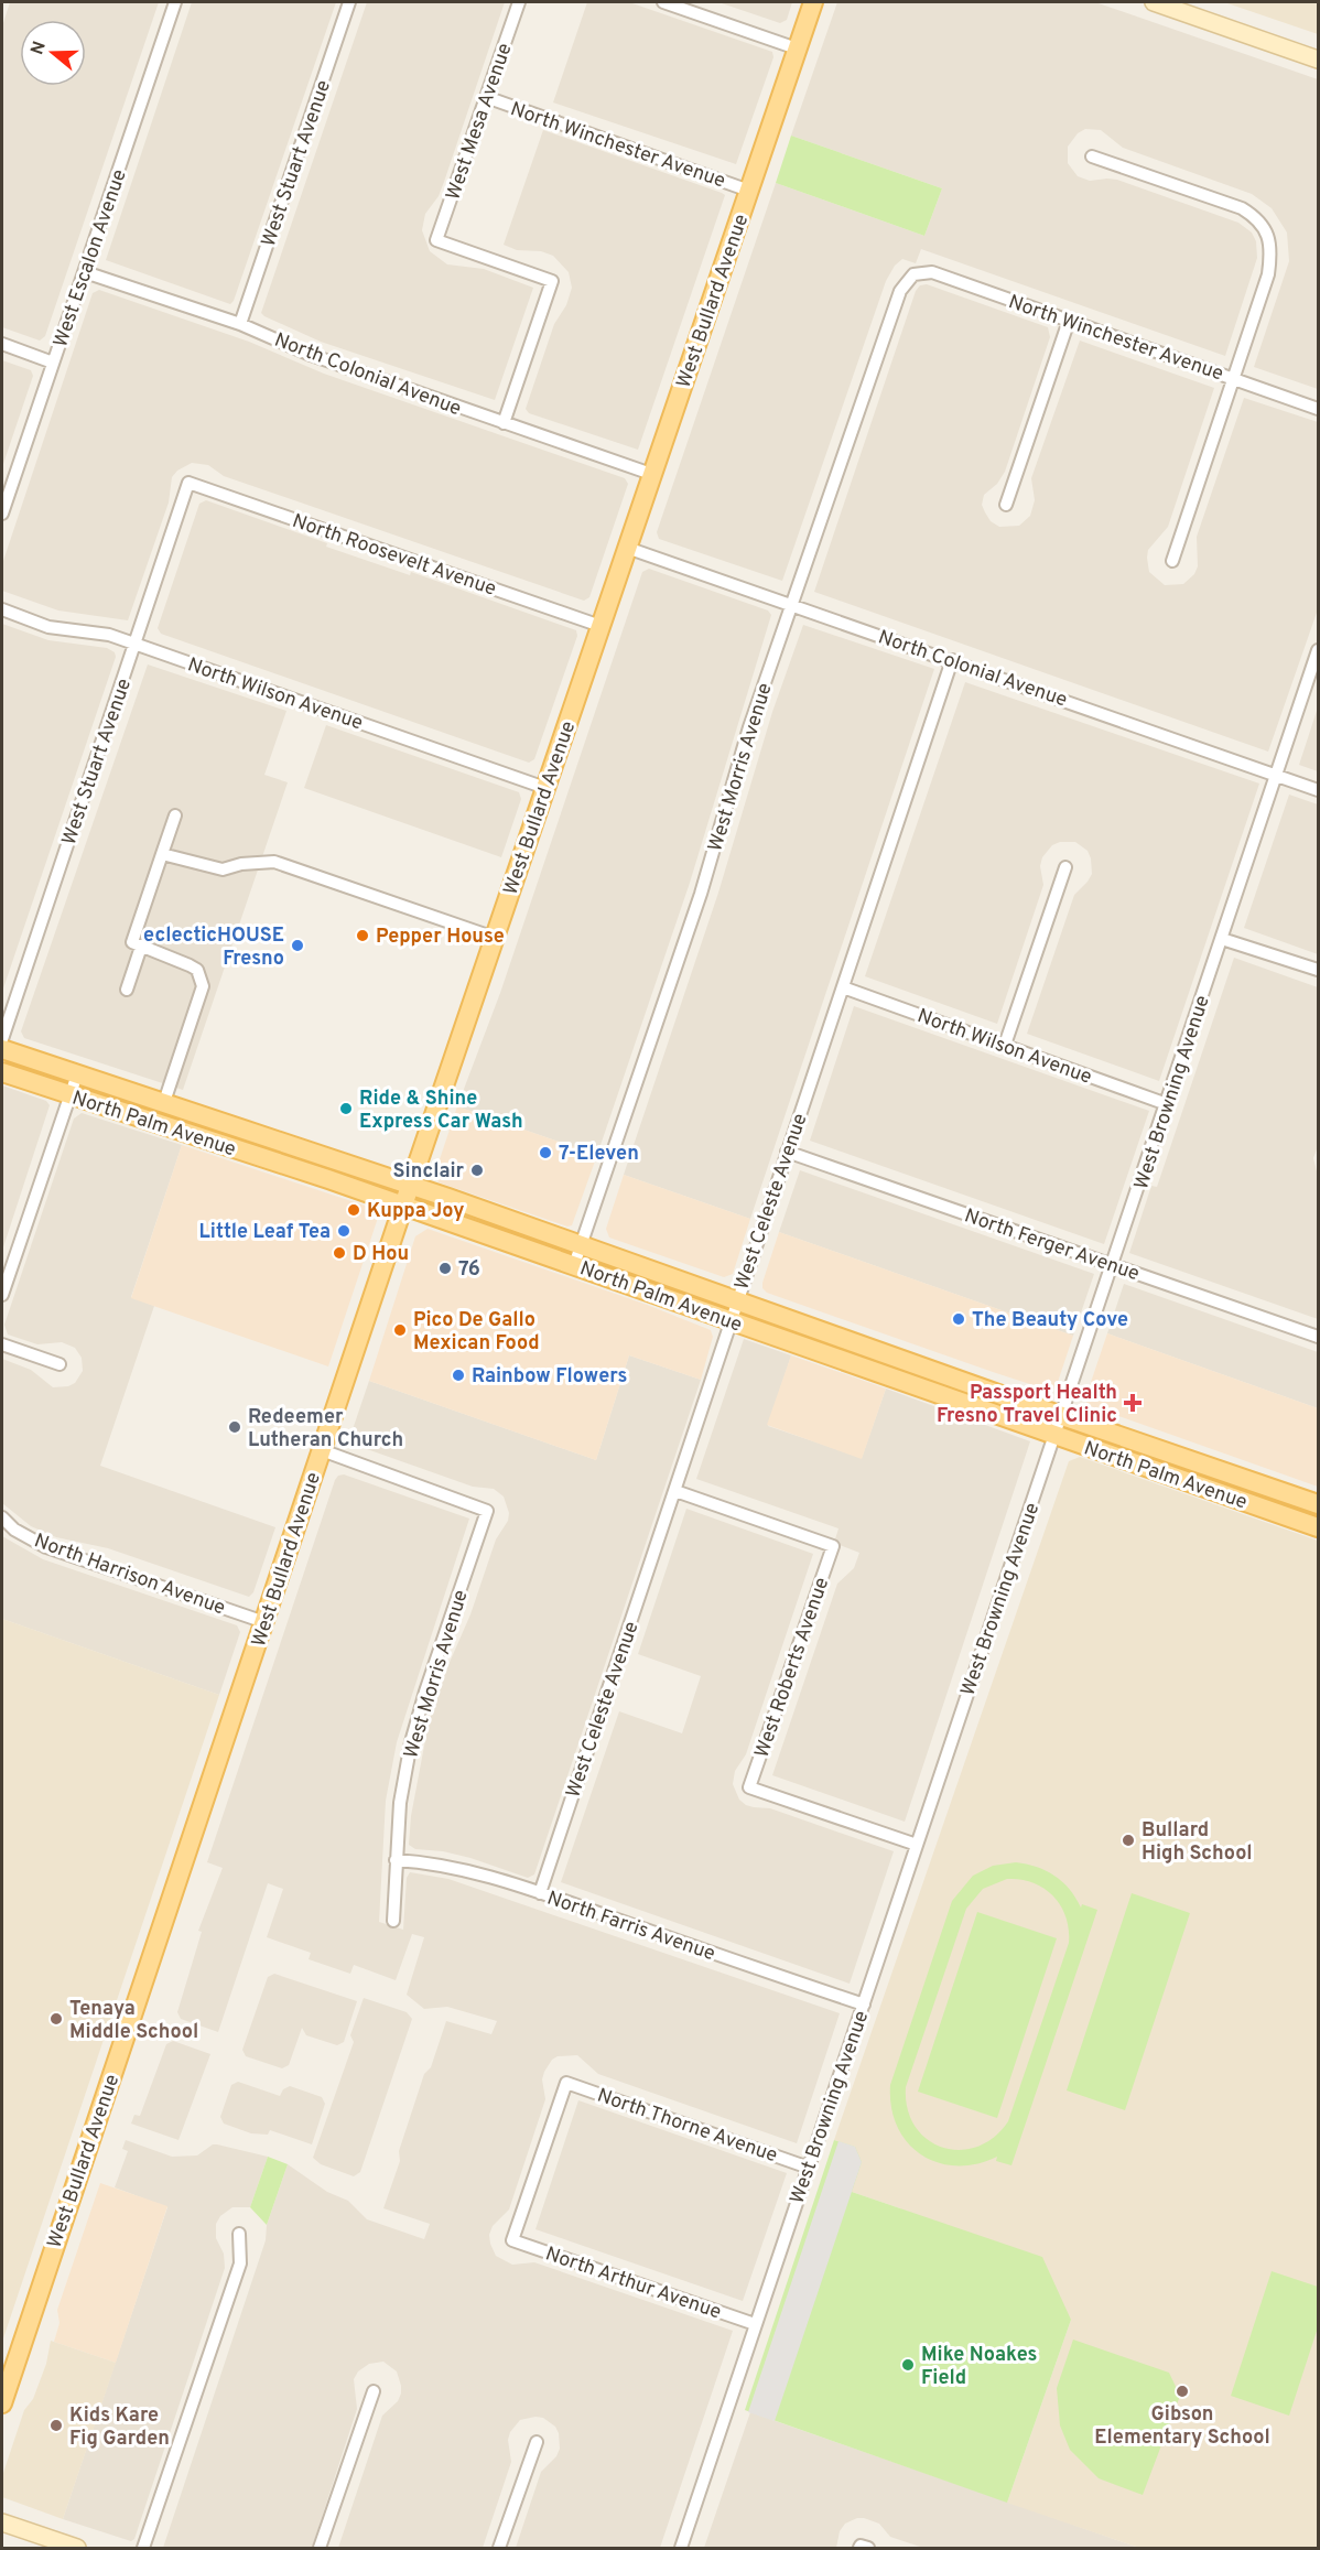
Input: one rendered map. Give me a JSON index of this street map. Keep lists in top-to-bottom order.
{
  "streets": {
    "main road": ["West Bullard Avenue", "North Palm Avenue"],
    "street": [
      "West Mesa Avenue",
      "North Winchester Avenue",
      "West Stuart Avenue",
      "West Escalon Avenue",
      "North Colonial Avenue",
      "North Roosevelt Avenue",
      "North Wilson Avenue",
      "West Morris Avenue",
      "West Browning Avenue",
      "West Celeste Avenue",
      "North Ferger Avenue",
      "North Harrison Avenue",
      "West Roberts Avenue",
      "North Farris Avenue",
      "North Thorne Avenue",
      "North Arthur Avenue"
    ]
  },
  "crossings": [
    ["West Mesa Avenue", "North Winchester Avenue"],
    ["West Mesa Avenue", "North Colonial Avenue"],
    ["North Winchester Avenue", "West Bullard Avenue"],
    ["North Winchester Avenue", "West Morris Avenue"],
    ["West Stuart Avenue", "North Colonial Avenue"],
    ["West Stuart Avenue", "North Roosevelt Avenue"],
    ["West Stuart Avenue", "North Wilson Avenue"],
    ["West Escalon Avenue", "North Colonial Avenue"],
    ["West Bullard Avenue", "North Colonial Avenue"],
    ["West Bullard Avenue", "North Roosevelt Avenue"],
    ["West Bullard Avenue", "North Wilson Avenue"],
    ["West Bullard Avenue", "West Morris Avenue"],
    ["West Bullard Avenue", "North Palm Avenue"],
    ["West Bullard Avenue", "North Harrison Avenue"],
    ["North Colonial Avenue", "West Morris Avenue"],
    ["North Colonial Avenue", "West Browning Avenue"],
    ["North Colonial Avenue", "West Celeste Avenue"],
    ["North Wilson Avenue", "West Browning Avenue"],
    ["North Wilson Avenue", "West Celeste Avenue"],
    ["West Morris Avenue", "North Palm Avenue"],
    ["West Morris Avenue", "North Farris Avenue"],
    ["West Browning Avenue", "North Palm Avenue"],
    ["West Browning Avenue", "North Ferger Avenue"],
    ["West Browning Avenue", "West Roberts Avenue"],
    ["West Browning Avenue", "North Farris Avenue"],
    ["West Browning Avenue", "North Thorne Avenue"],
    ["West Browning Avenue", "North Arthur Avenue"],
    ["North Palm Avenue", "West Celeste Avenue"],
    ["West Celeste Avenue", "North Ferger Avenue"],
    ["West Celeste Avenue", "West Roberts Avenue"],
    ["West Celeste Avenue", "North Farris Avenue"],
    ["North Thorne Avenue", "North Arthur Avenue"]
  ],
  "places": {
    "other": [
      "Pepper House",
      "eclecticHOUSE Fresno",
      "Ride & Shine Express Car Wash",
      "7-Eleven",
      "Sinclair",
      "Kuppa Joy",
      "Little Leaf Tea",
      "D Hou",
      "76",
      "The Beauty Cove",
      "Pico De Gallo Mexican Food",
      "Rainbow Flowers",
      "Redeemer Lutheran Church",
      "Bullard High School",
      "Tenaya Middle School",
      "Mike Noakes Field",
      "Gibson Elementary School",
      "Kids Kare Fig Garden"
    ],
    "health": ["Passport Health Fresno Travel Clinic"]
  },
  "north": "left"
}
